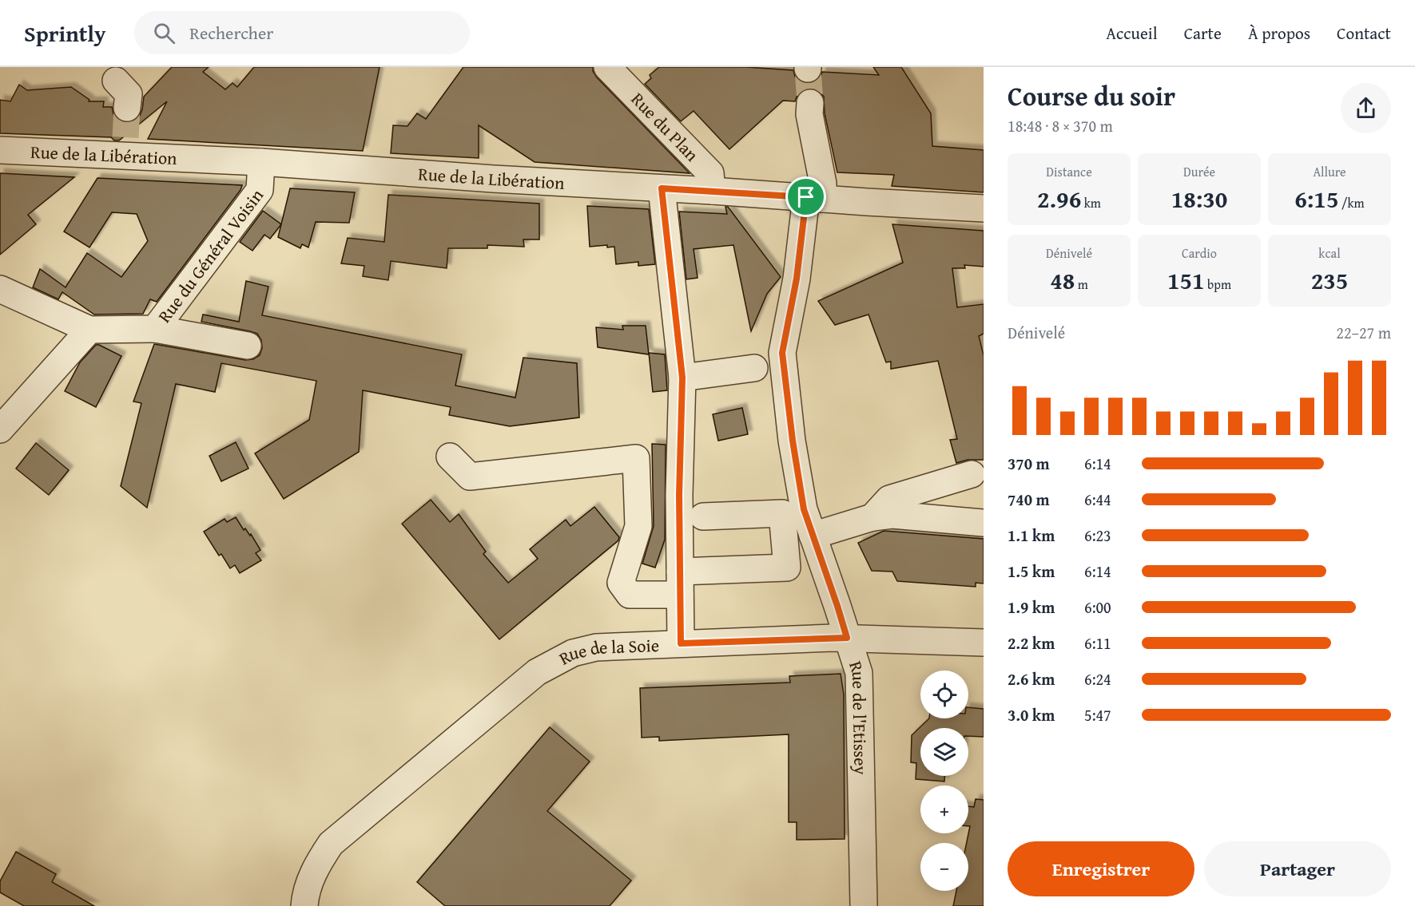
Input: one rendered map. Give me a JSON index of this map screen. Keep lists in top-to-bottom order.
{
  "streets": {
    "street": [
      "Rue du Plan",
      "Rue de la Libération",
      "Rue du Général Voisin",
      "Rue de la Soie",
      "Rue de l'Etissey"
    ]
  },
  "crossings": [
    ["Rue du Plan", "Rue de la Libération"],
    ["Rue de la Libération", "Rue du Général Voisin"],
    ["Rue de la Libération", "Rue de la Soie"],
    ["Rue de la Libération", "Rue de l'Etissey"]
  ],
  "page": {
    "header": "Sprintly",
    "search": "Rechercher",
    "nav": [
      "Accueil",
      "Carte",
      "À propos",
      "Contact"
    ],
    "heading": ["Course du soir", "18:48 · 8 × 370 m"],
    "stats": [
      ["Distance", "2.96 km"],
      ["Durée", "18:30"],
      ["Allure", "6:15 /km"],
      ["Dénivelé", "48 m"],
      ["Cardio", "151 bpm"],
      ["kcal", "235"]
    ],
    "chart": ["Dénivelé", "22–27 m"],
    "list": [
      {
        "name": "370 m",
        "note": "6:14"
      },
      {
        "name": "740 m",
        "note": "6:44"
      },
      {
        "name": "1.1 km",
        "note": "6:23"
      },
      {
        "name": "1.5 km",
        "note": "6:14"
      },
      {
        "name": "1.9 km",
        "note": "6:00"
      },
      {
        "name": "2.2 km",
        "note": "6:11"
      },
      {
        "name": "2.6 km",
        "note": "6:24"
      },
      {
        "name": "3.0 km",
        "note": "5:47"
      }
    ],
    "map_buttons": ["+", "−"],
    "buttons": ["Enregistrer", "Partager"]
  }
}
